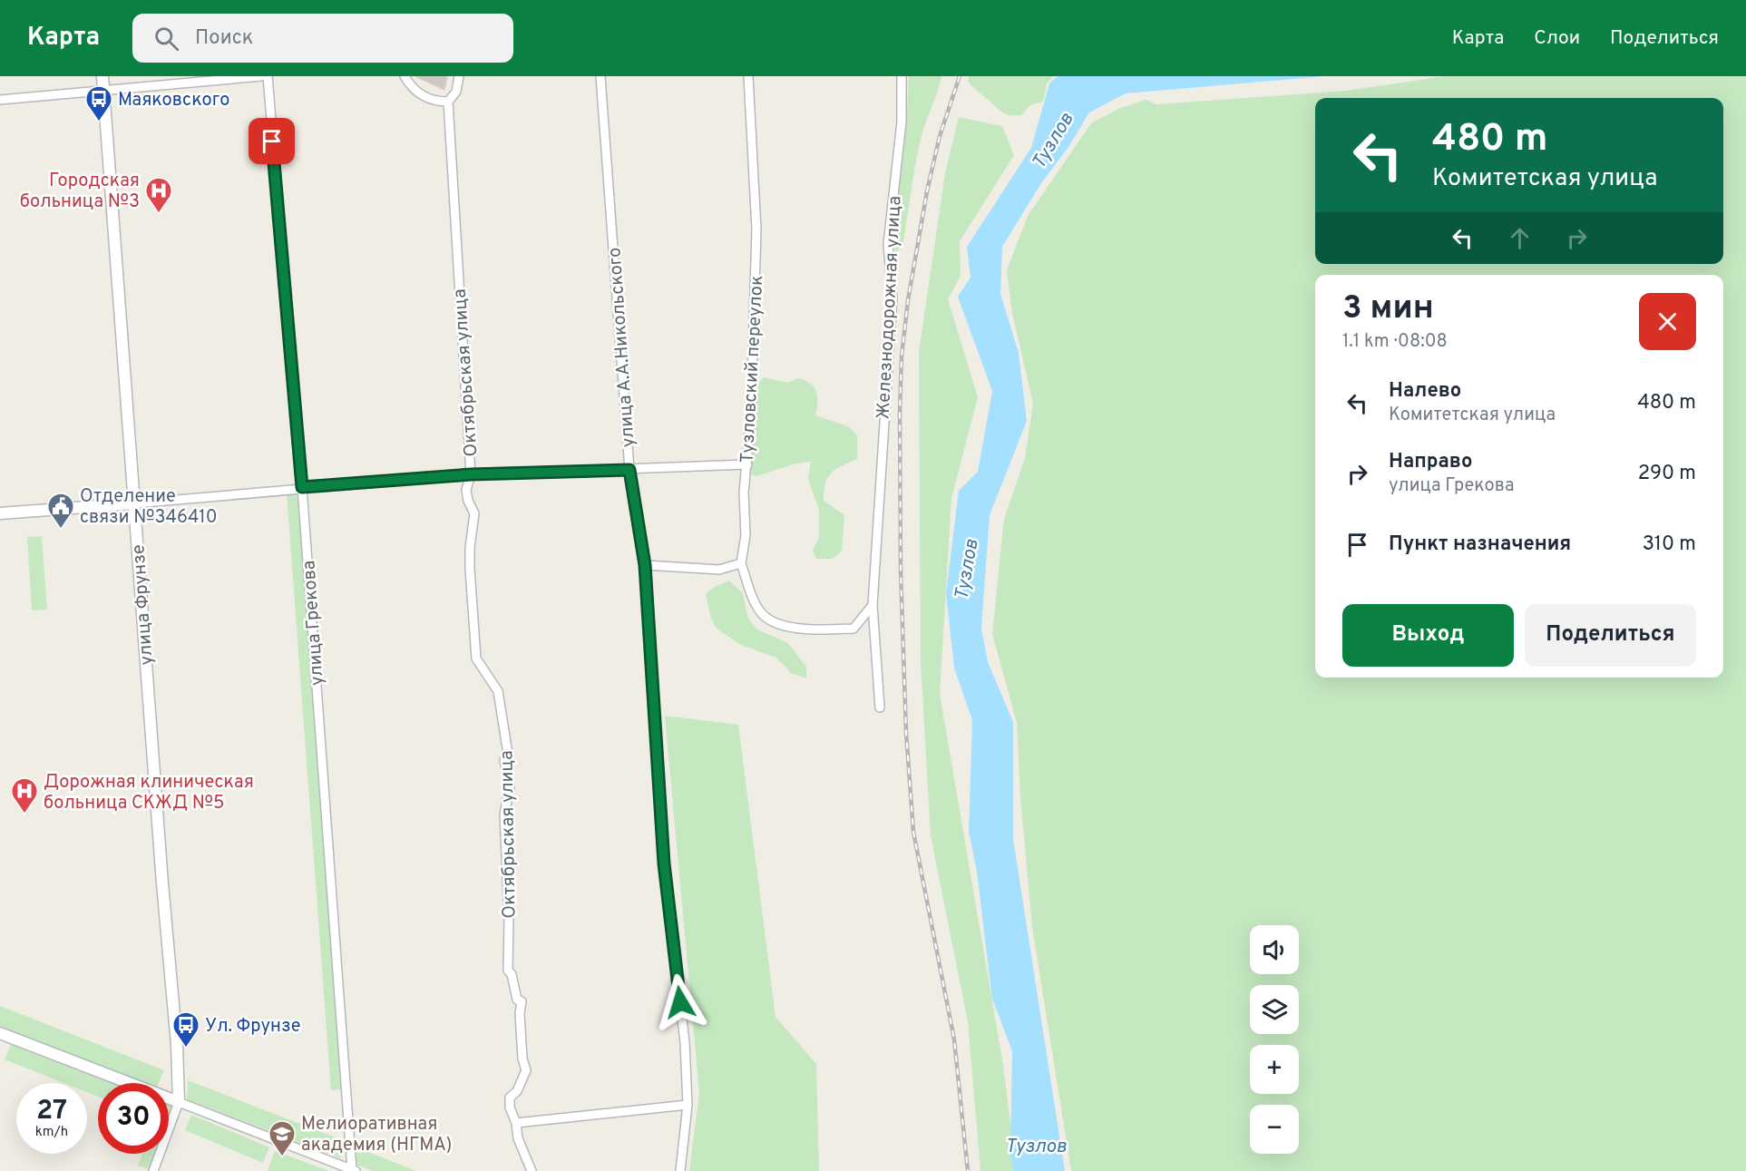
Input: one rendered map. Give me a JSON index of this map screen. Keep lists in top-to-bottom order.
{
  "streets": {
    "street": [
      "Железнодорожная улица",
      "улица А.А.Никольского",
      "Тузловский переулок",
      "Октябрьская улица",
      "улица Фрунзе",
      "улица Грекова"
    ]
  },
  "water": ["Тузлов"],
  "places": {
    "bus stop": ["Маяковского", "Ул. Фрунзе"],
    "hospital": ["Городская больница №3", "Дорожная клиническая больница СКЖД №5"],
    "public building": ["Отделение связи №346410"],
    "school or university": ["Мелиоративная академия (НГМА)"]
  },
  "page": {
    "header": "Карта",
    "search": "Поиск",
    "nav": ["Карта", "Слои", "Поделиться"],
    "turn": ["480 m", "Комитетская улица"],
    "heading": ["3 мин", "1.1 km · 08:08"],
    "list": [
      {
        "name": "Налево",
        "note": "Комитетская улица",
        "value": "480 m"
      },
      {
        "name": "Направо",
        "note": "улица Грекова",
        "value": "290 m"
      },
      {
        "name": "Пункт назначения",
        "value": "310 m"
      }
    ],
    "buttons": ["Выход", "Поделиться"],
    "map_buttons": ["+", "−"],
    "speed": "27 km/h",
    "limit": "30"
  }
}
